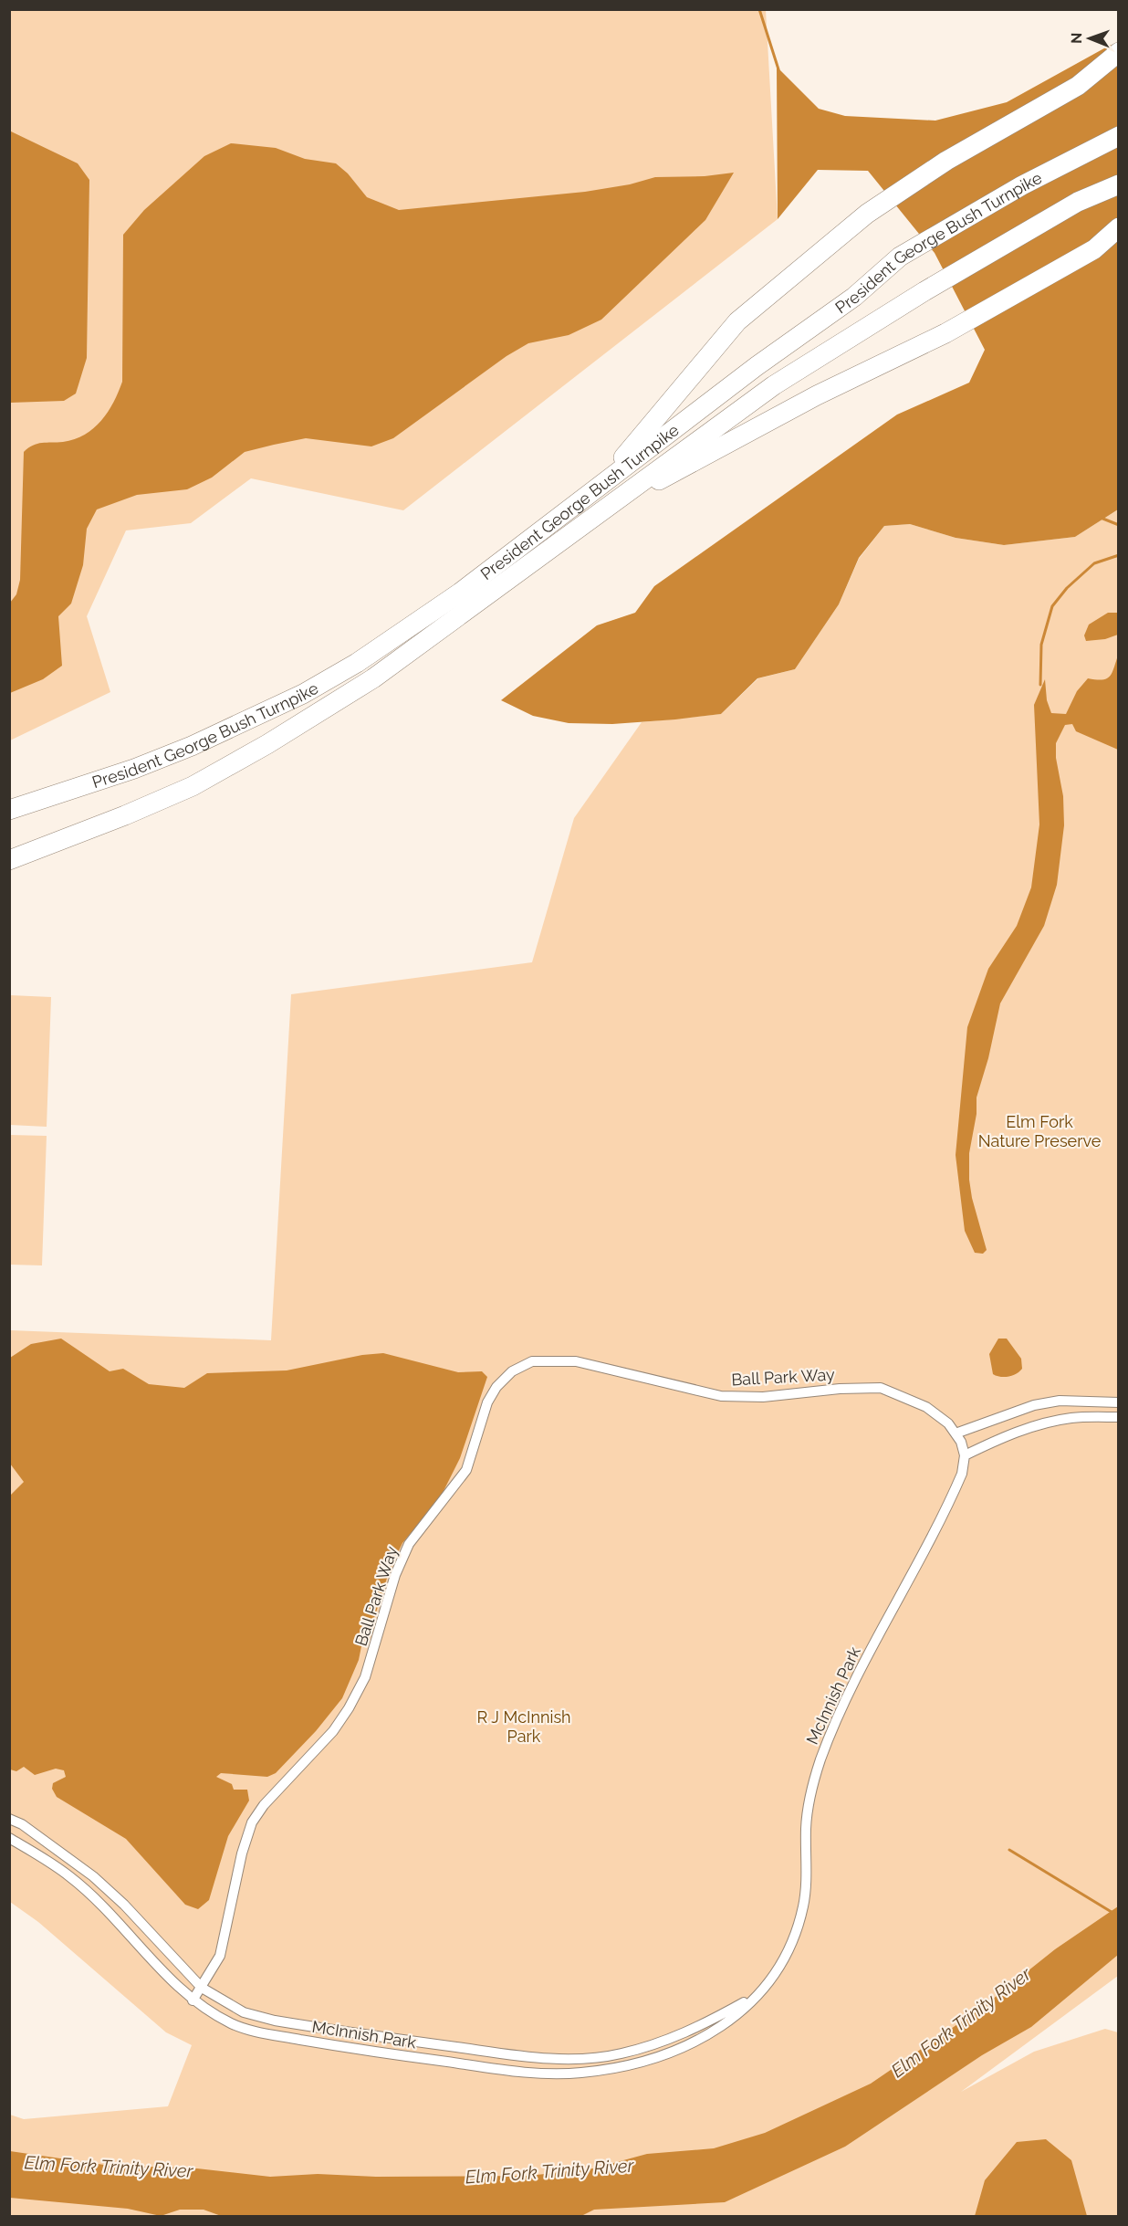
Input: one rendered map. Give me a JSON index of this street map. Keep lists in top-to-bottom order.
{
  "streets": {
    "highway": ["President George Bush Turnpike"],
    "street": ["Ball Park Way", "McInnish Park"]
  },
  "crossings": [
    ["Ball Park Way", "McInnish Park"]
  ],
  "water": ["Elm Fork Trinity River"],
  "parks": ["Elm Fork Nature Preserve", "R J McInnish Park"],
  "north": "left"
}
